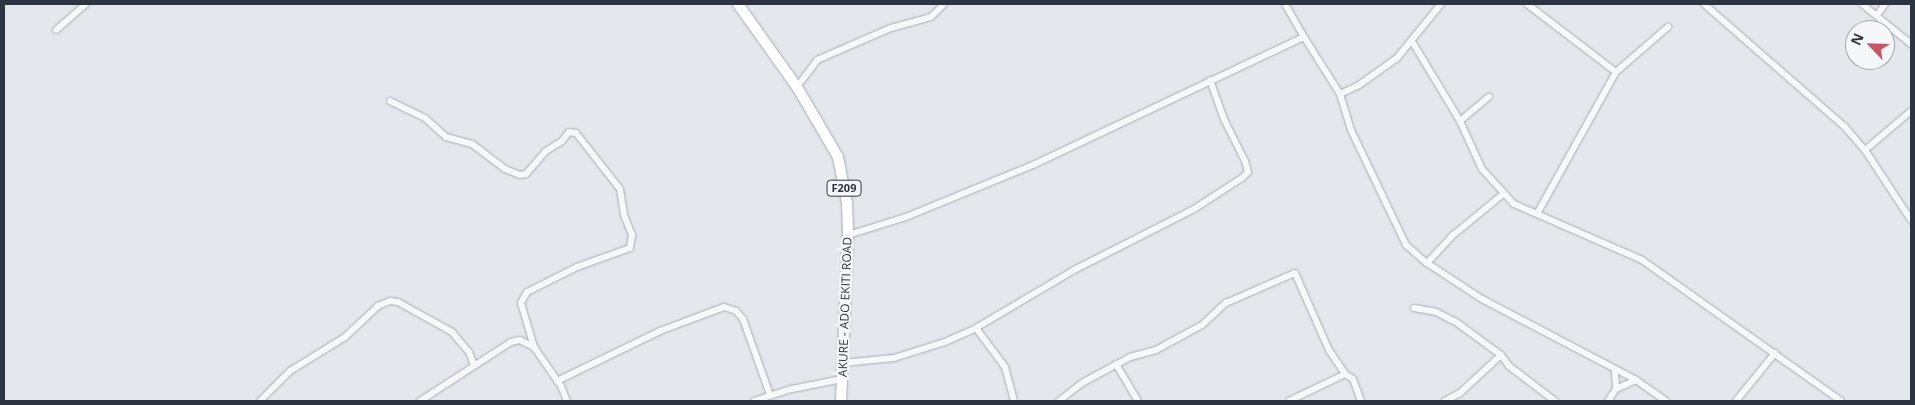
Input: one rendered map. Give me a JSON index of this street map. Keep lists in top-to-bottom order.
{
  "streets": {
    "main road": ["F209", "AKURE - ADO EKITI ROAD"]
  },
  "north": "top left"
}
